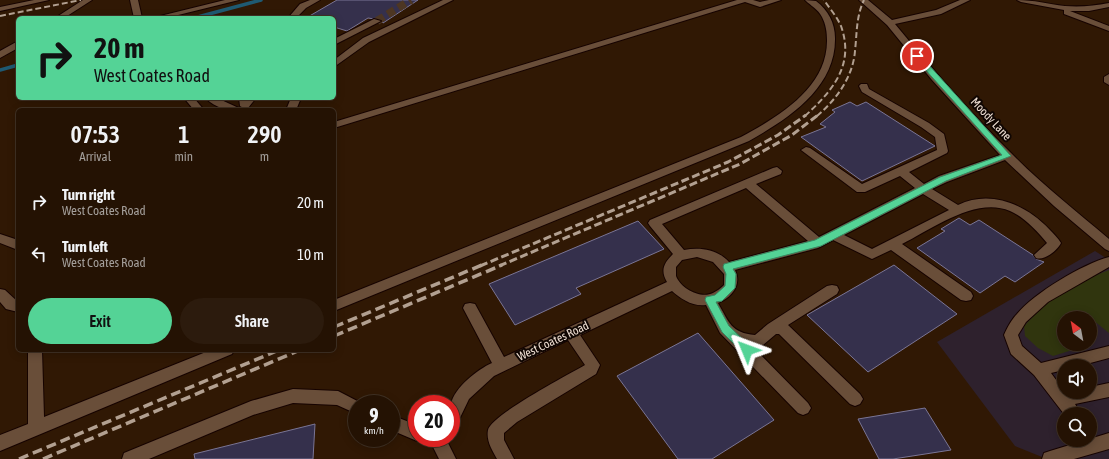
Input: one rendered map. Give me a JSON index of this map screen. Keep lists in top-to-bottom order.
{
  "streets": {
    "street": ["Moody Lane", "West Coates Road"]
  },
  "north": "top left",
  "page": {
    "turn": ["20 m", "West Coates Road"],
    "eta": [
      "07:53",
      "Arrival",
      "1",
      "min",
      "290",
      "m"
    ],
    "list": [
      {
        "name": "Turn right",
        "note": "West Coates Road",
        "value": "20 m"
      },
      {
        "name": "Turn left",
        "note": "West Coates Road",
        "value": "10 m"
      }
    ],
    "buttons": ["Exit", "Share"],
    "speed": "9 km/h",
    "limit": "20"
  }
}
